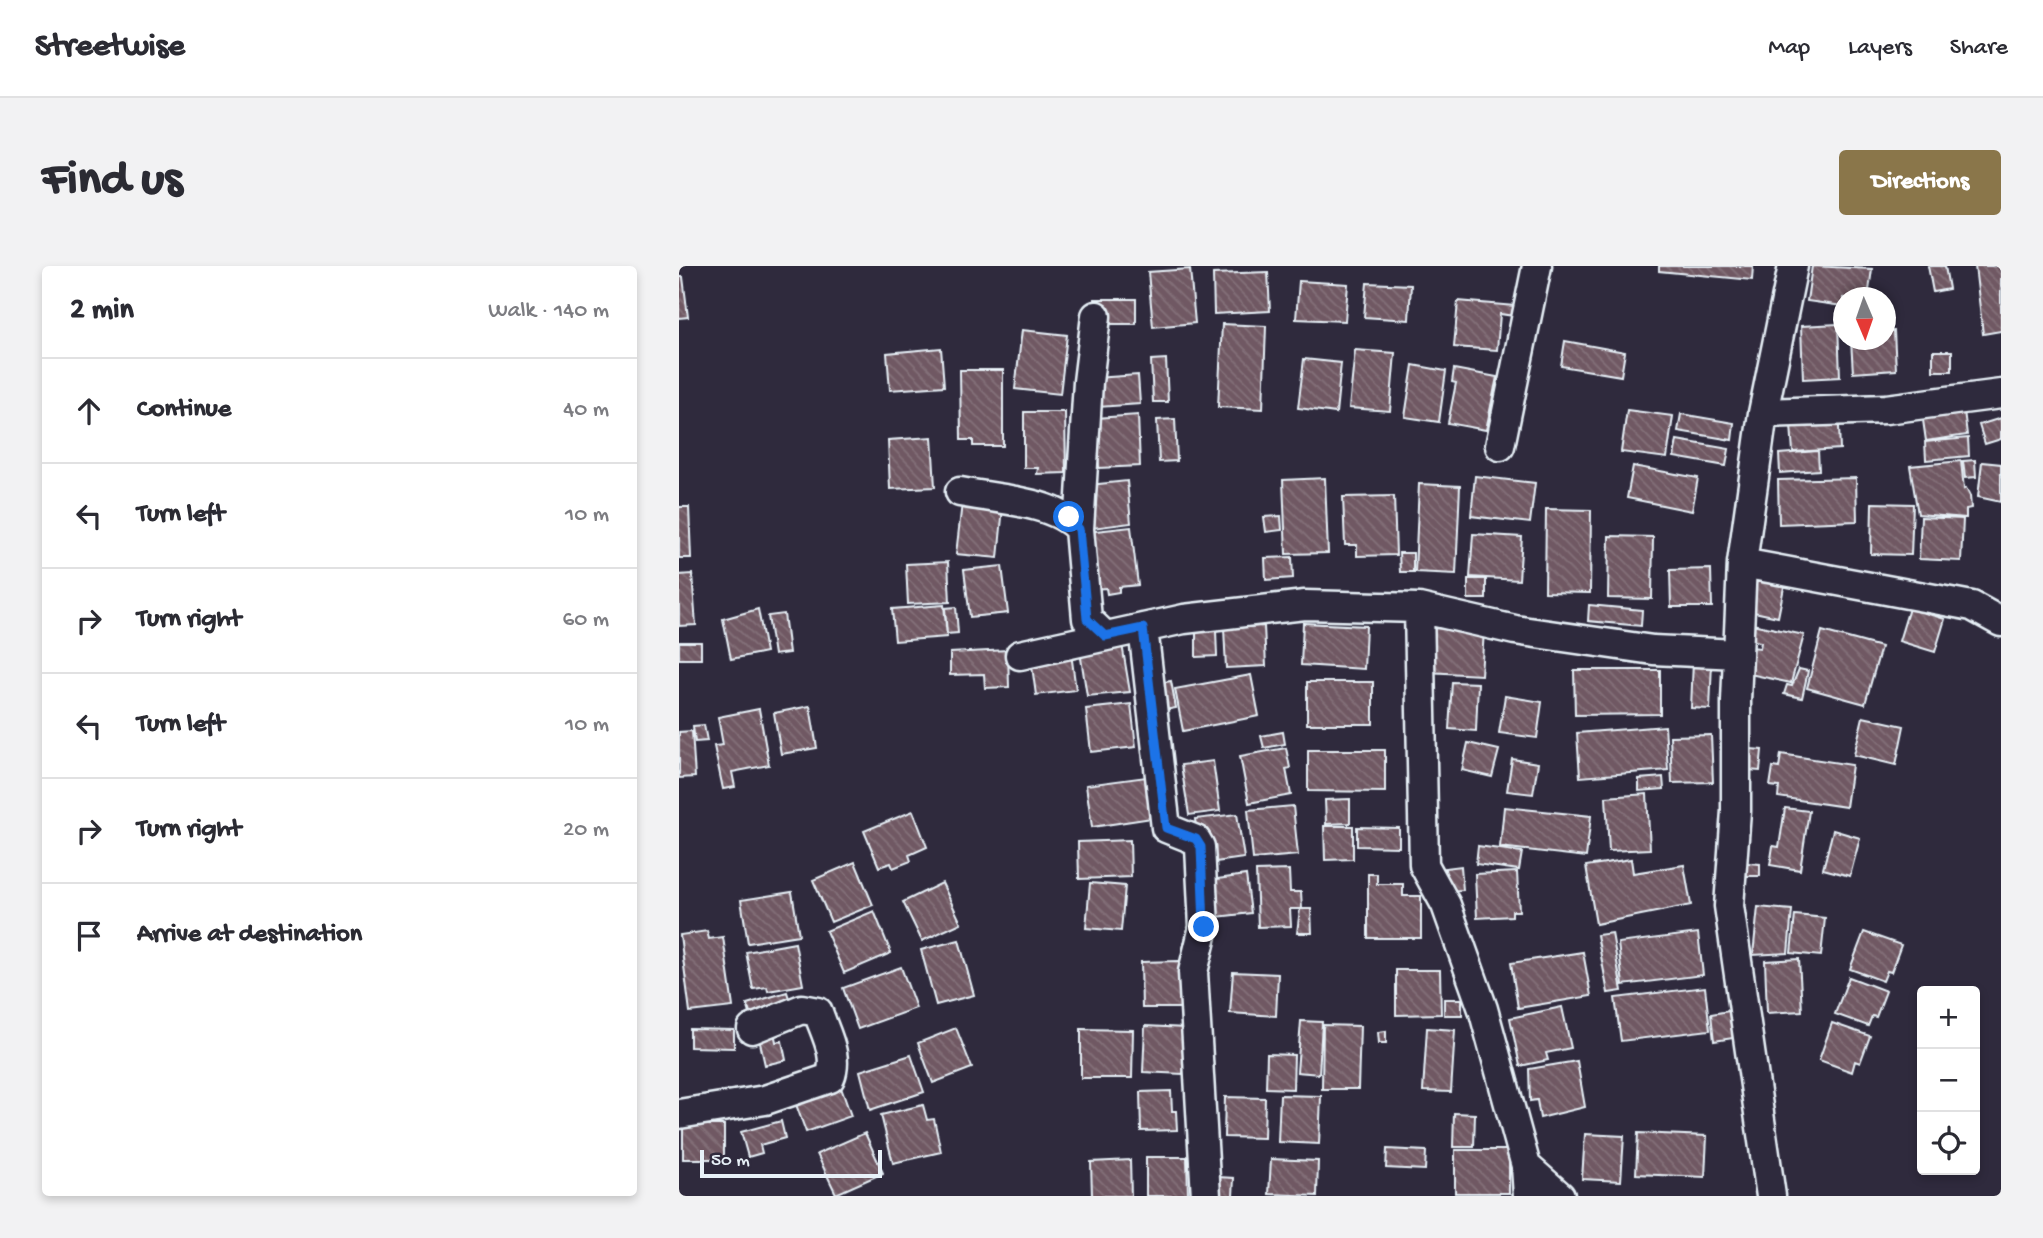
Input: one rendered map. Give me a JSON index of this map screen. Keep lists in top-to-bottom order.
{
  "scale_bar": "50 m",
  "north": "bottom",
  "page": {
    "header": "Streetwise",
    "nav": ["Map", "Layers", "Share"],
    "buttons": "Directions",
    "title": "Find us",
    "heading": ["2 min", "Walk · 140 m"],
    "list": [
      ["Continue", "40 m"],
      ["Turn left", "10 m"],
      ["Turn right", "60 m"],
      ["Turn left", "10 m"],
      ["Turn right", "20 m"],
      "Arrive at destination"
    ],
    "map_buttons": ["+", "−"],
    "scale": "50 m"
  }
}
